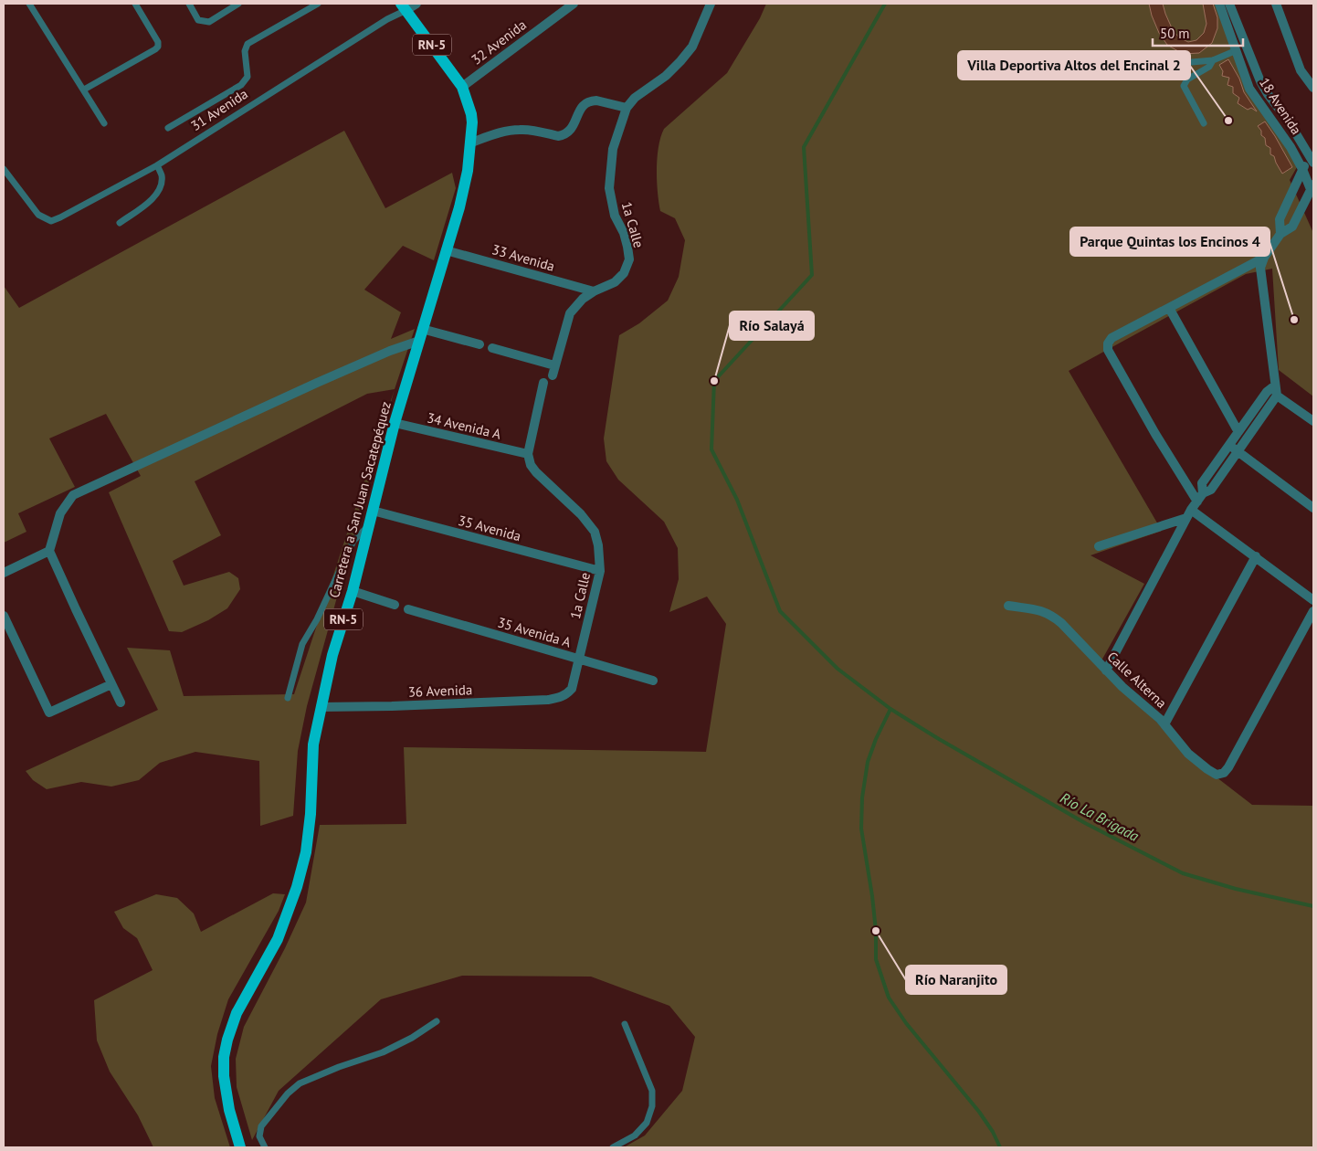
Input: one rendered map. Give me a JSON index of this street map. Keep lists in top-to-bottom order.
{
  "streets": {
    "main road": ["RN-5", "Carretera a San Juan Sacatepéquez"],
    "street": [
      "32 Avenida",
      "18 Avenida",
      "31 Avenida",
      "1a Calle",
      "33 Avenida",
      "34 Avenida A",
      "35 Avenida",
      "35 Avenida A",
      "Calle Alterna",
      "36 Avenida"
    ]
  },
  "crossings": [
    ["32 Avenida", "Carretera a San Juan Sacatepéquez"],
    ["31 Avenida", "Carretera a San Juan Sacatepéquez"],
    ["1a Calle", "33 Avenida"],
    ["1a Calle", "34 Avenida A"],
    ["1a Calle", "35 Avenida"],
    ["1a Calle", "35 Avenida A"],
    ["1a Calle", "36 Avenida"],
    ["33 Avenida", "Carretera a San Juan Sacatepéquez"],
    ["34 Avenida A", "Carretera a San Juan Sacatepéquez"],
    ["Carretera a San Juan Sacatepéquez", "35 Avenida"],
    ["Carretera a San Juan Sacatepéquez", "36 Avenida"]
  ],
  "water": ["Río La Brigada"],
  "places": [
    "Villa Deportiva Altos del Encinal 2",
    "Parque Quintas los Encinos 4",
    "Río Salayá",
    "Río Naranjito"
  ],
  "scale_bar": "50 m"
}
